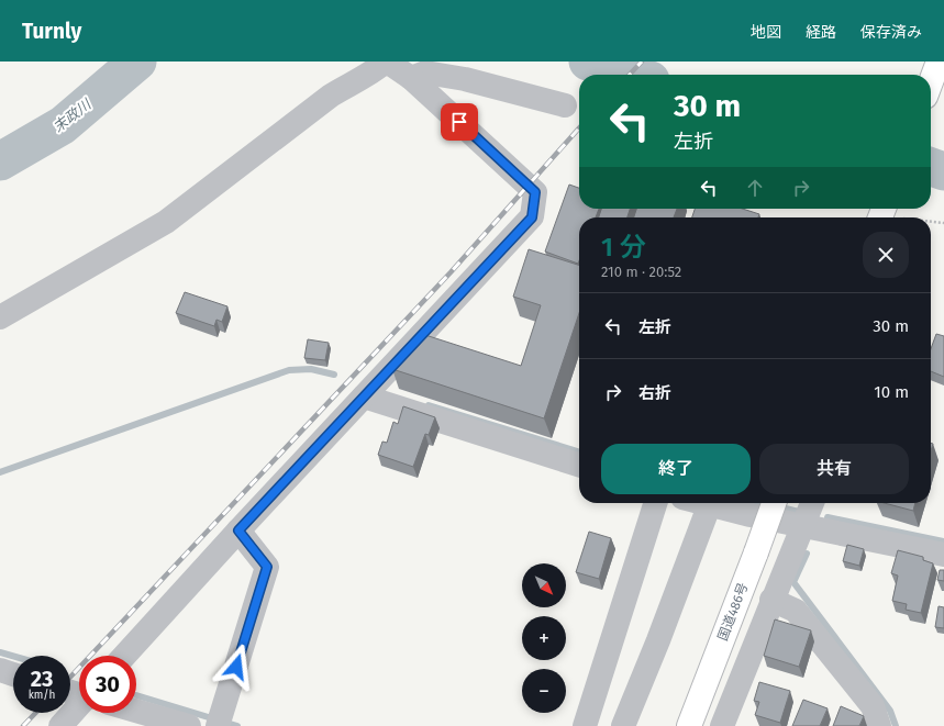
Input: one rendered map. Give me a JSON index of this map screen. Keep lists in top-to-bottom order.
{
  "streets": {
    "highway": ["国道486号"]
  },
  "water": ["末政川"],
  "north": "bottom right",
  "page": {
    "header": "Turnly",
    "nav": ["地図", "経路", "保存済み"],
    "turn": ["30 m", "左折"],
    "heading": ["1 分", "210 m · 20:52"],
    "list": [
      {
        "name": "左折",
        "value": "30 m"
      },
      {
        "name": "右折",
        "value": "10 m"
      }
    ],
    "buttons": ["終了", "共有"],
    "map_buttons": ["+", "−"],
    "speed": "23 km/h",
    "limit": "30"
  }
}
